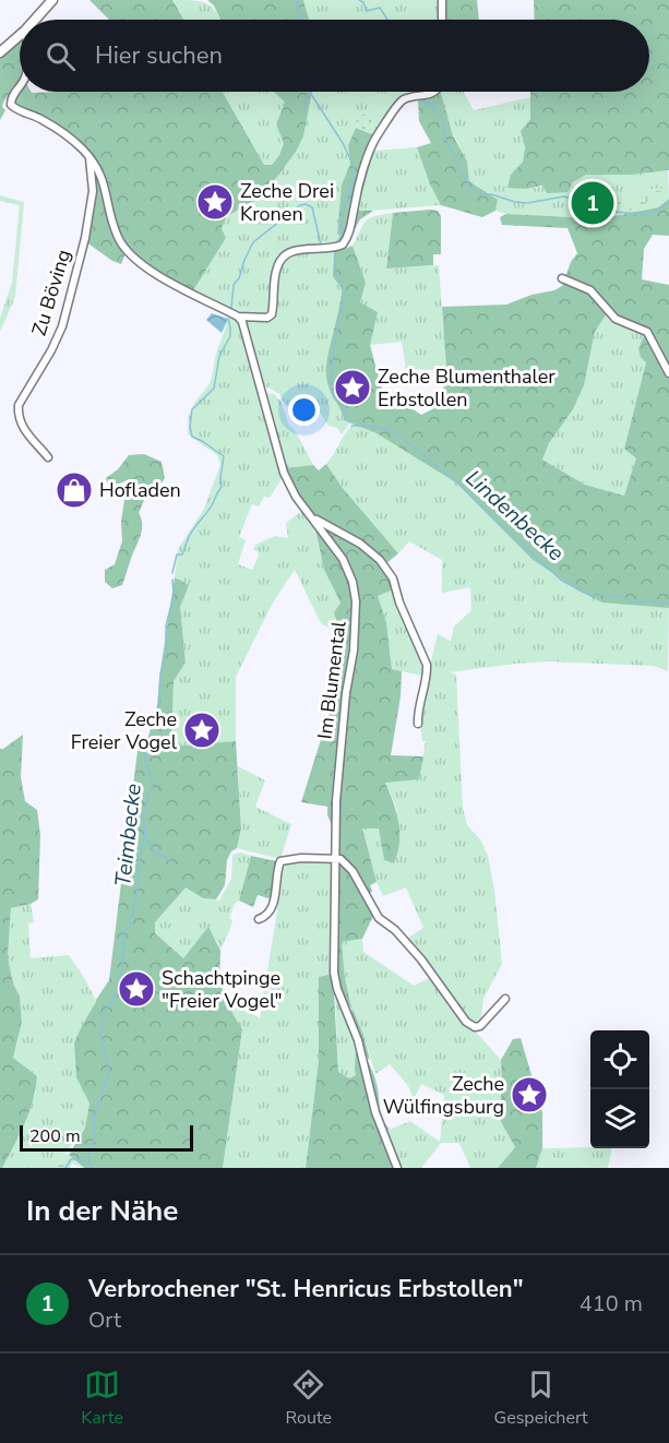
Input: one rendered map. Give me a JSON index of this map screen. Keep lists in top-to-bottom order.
{
  "streets": {
    "street": ["Zu Böving", "Im Blumental"]
  },
  "water": ["Lindenbecke", "Teimbecke"],
  "places": {
    "place": [
      "Zeche Drei Kronen",
      "Zeche Blumenthaler Erbstollen",
      "Zeche Freier Vogel",
      "Schachtpinge \"Freier Vogel\"",
      "Zeche Wülfingsburg"
    ],
    "shop": ["Hofladen"]
  },
  "scale_bar": "200 m",
  "page": {
    "search": "Hier suchen",
    "pins": "1",
    "scale": "200 m",
    "heading": "In der Nähe",
    "list": [
      {
        "mark": "1",
        "name": "Verbrochener \"St. Henricus Erbstollen\"",
        "note": "Ort",
        "value": "410 m"
      }
    ],
    "nav": ["Karte", "Route", "Gespeichert"]
  }
}
